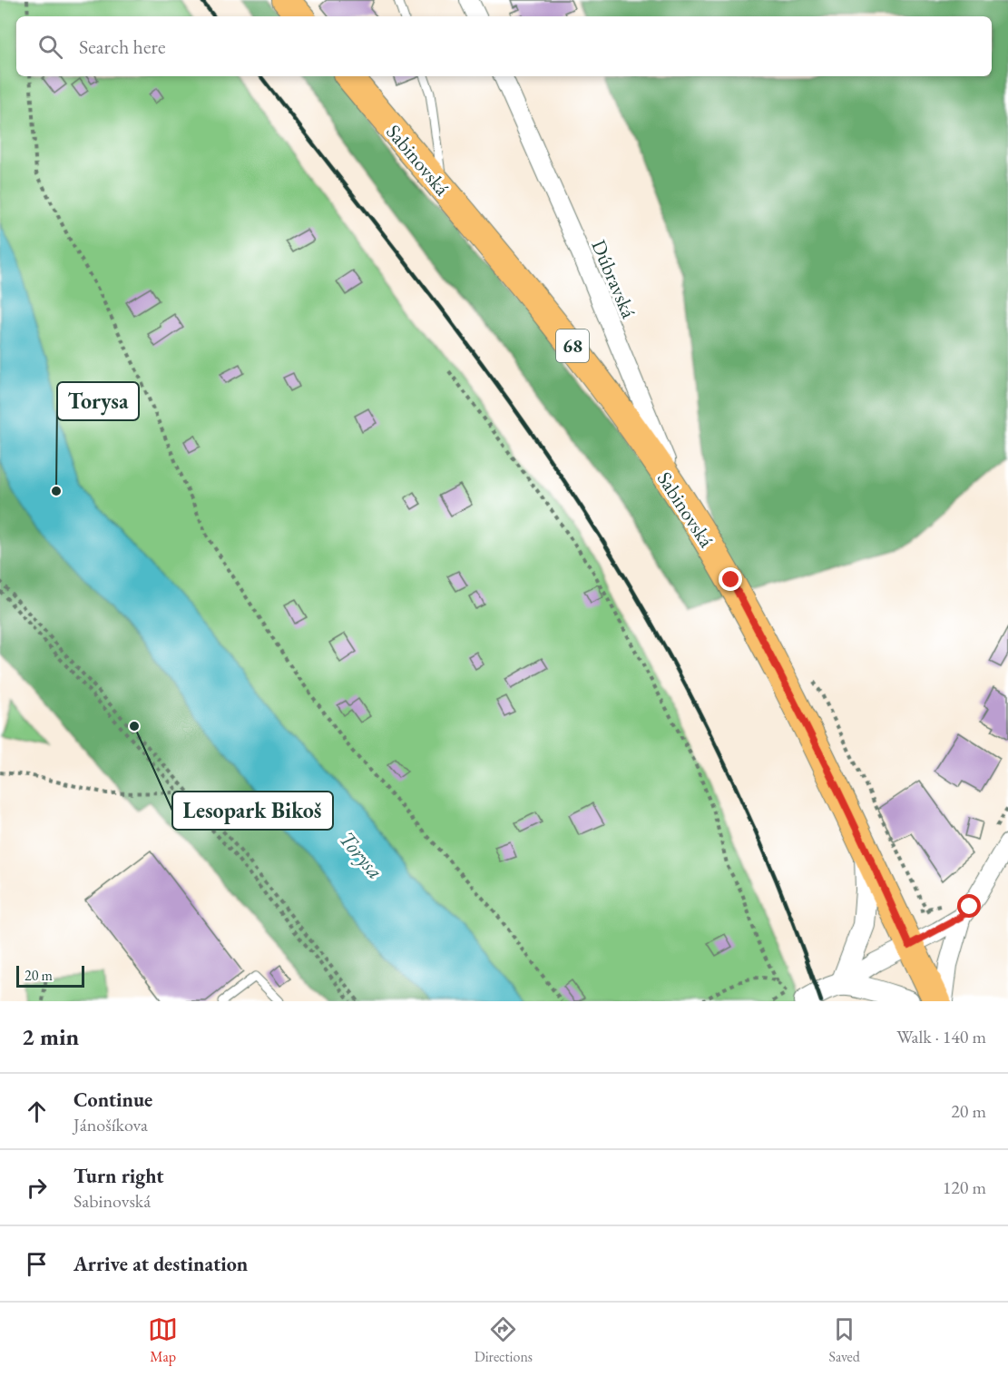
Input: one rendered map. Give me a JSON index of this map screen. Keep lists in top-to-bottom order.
{
  "streets": {
    "main road": ["Sabinovská", "68"],
    "street": ["Dúbravská"]
  },
  "crossings": [
    ["Sabinovská", "Dúbravská"]
  ],
  "water": ["Torysa"],
  "places": ["Torysa", "Lesopark Bikoš"],
  "scale_bar": "20 m",
  "page": {
    "search": "Search here",
    "scale": "20 m",
    "heading": ["2 min", "Walk · 140 m"],
    "list": [
      ["Continue", "Jánošíkova", "20 m"],
      ["Turn right", "Sabinovská", "120 m"],
      "Arrive at destination"
    ],
    "nav": ["Map", "Directions", "Saved"]
  }
}
